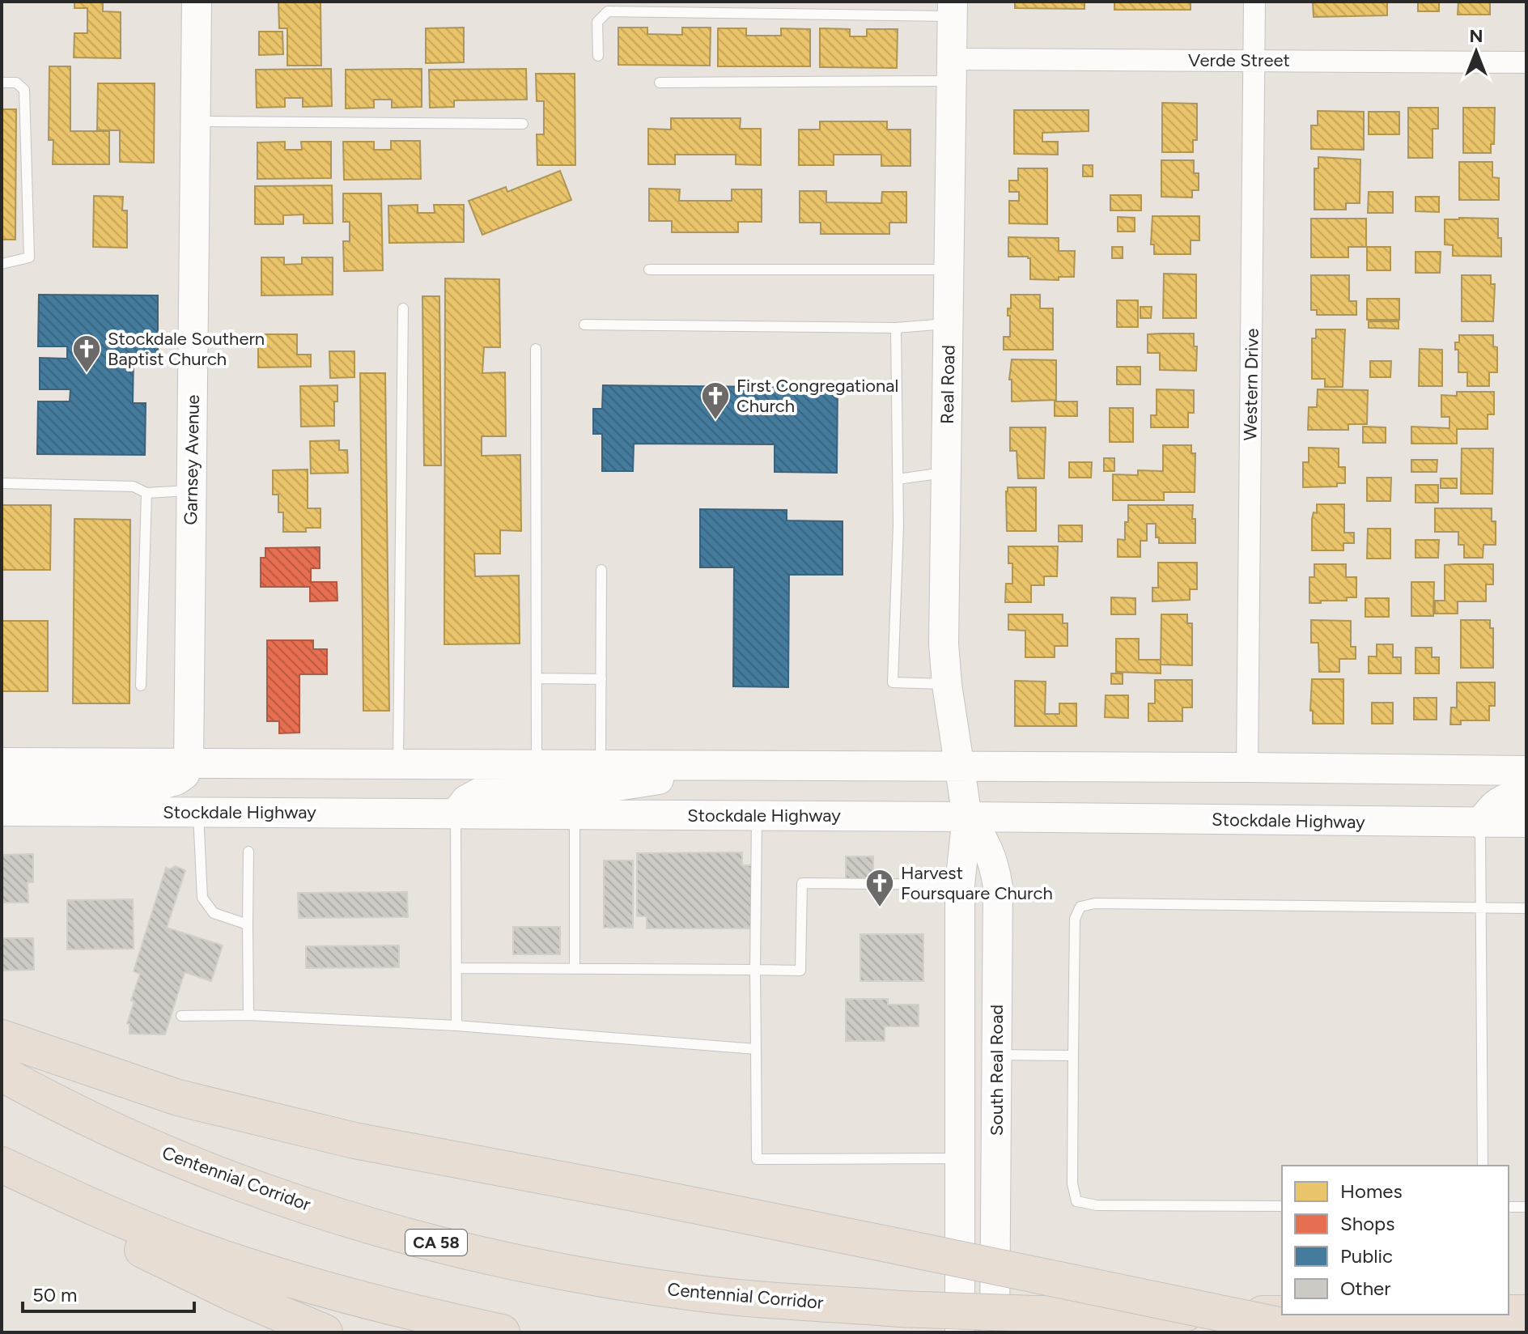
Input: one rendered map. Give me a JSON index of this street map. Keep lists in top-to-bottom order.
{
  "streets": {
    "highway": ["Centennial Corridor", "CA 58"],
    "main road": [
      "Real Road",
      "Garnsey Avenue",
      "Stockdale Highway",
      "South Real Road"
    ],
    "street": ["Verde Street", "Western Drive"]
  },
  "crossings": [
    ["Verde Street", "Real Road"],
    ["Verde Street", "Western Drive"],
    ["Real Road", "South Real Road"],
    ["Stockdale Highway", "South Real Road"]
  ],
  "places": {
    "church": ["Stockdale Southern Baptist Church", "First Congregational Church", "Harvest Foursquare Church"]
  },
  "legend": [
    "Homes",
    "Shops",
    "Public",
    "Other"
  ],
  "scale_bar": "50 m",
  "north": "top"
}
